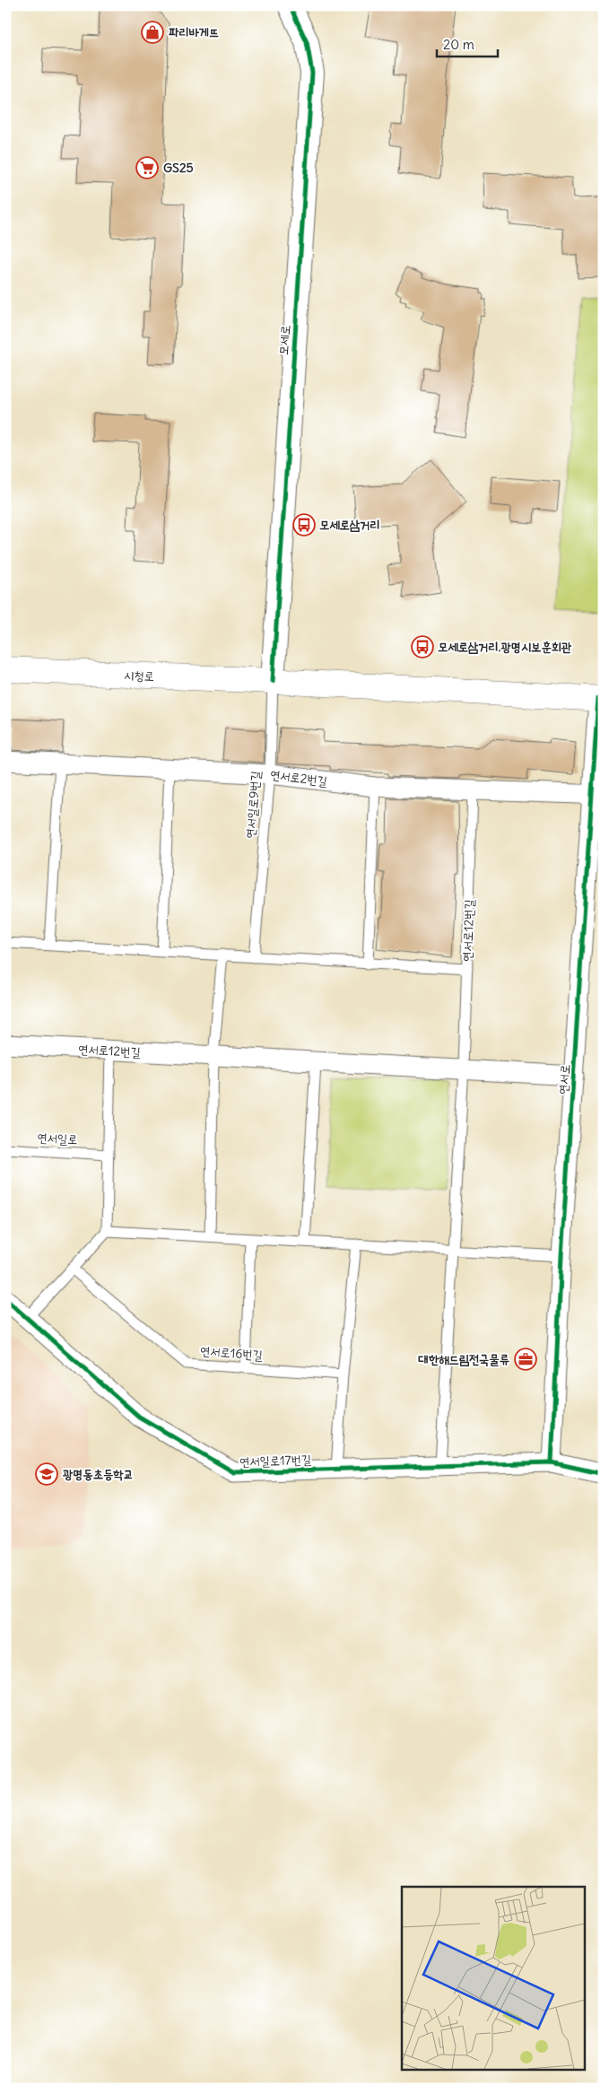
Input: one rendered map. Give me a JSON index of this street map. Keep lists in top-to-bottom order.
{
  "streets": {
    "main road": ["시청로"],
    "street": [
      "모세로",
      "연서로2번길",
      "연서로12번길",
      "연서로",
      "연서일로17번길"
    ],
    "lane": ["연서일로9번길", "연서일로", "연서로16번길"]
  },
  "crossings": [
    ["모세로", "시청로"],
    ["모세로", "연서일로9번길"],
    ["시청로", "연서일로9번길"],
    ["시청로", "연서로"],
    ["연서로2번길", "연서일로9번길"],
    ["연서로2번길", "연서로12번길"],
    ["연서로2번길", "연서로"],
    ["연서로12번길", "연서로"],
    ["연서로", "연서일로17번길"]
  ],
  "places": {
    "shop": ["파리바게뜨"],
    "supermarket": ["GS25"],
    "bus stop": ["모세로삼거리", "모세로삼거리.광명시보훈회관"],
    "office": ["대한해드림전국물류"],
    "school or university": ["광명동초등학교"]
  },
  "scale_bar": "20 m"
}
